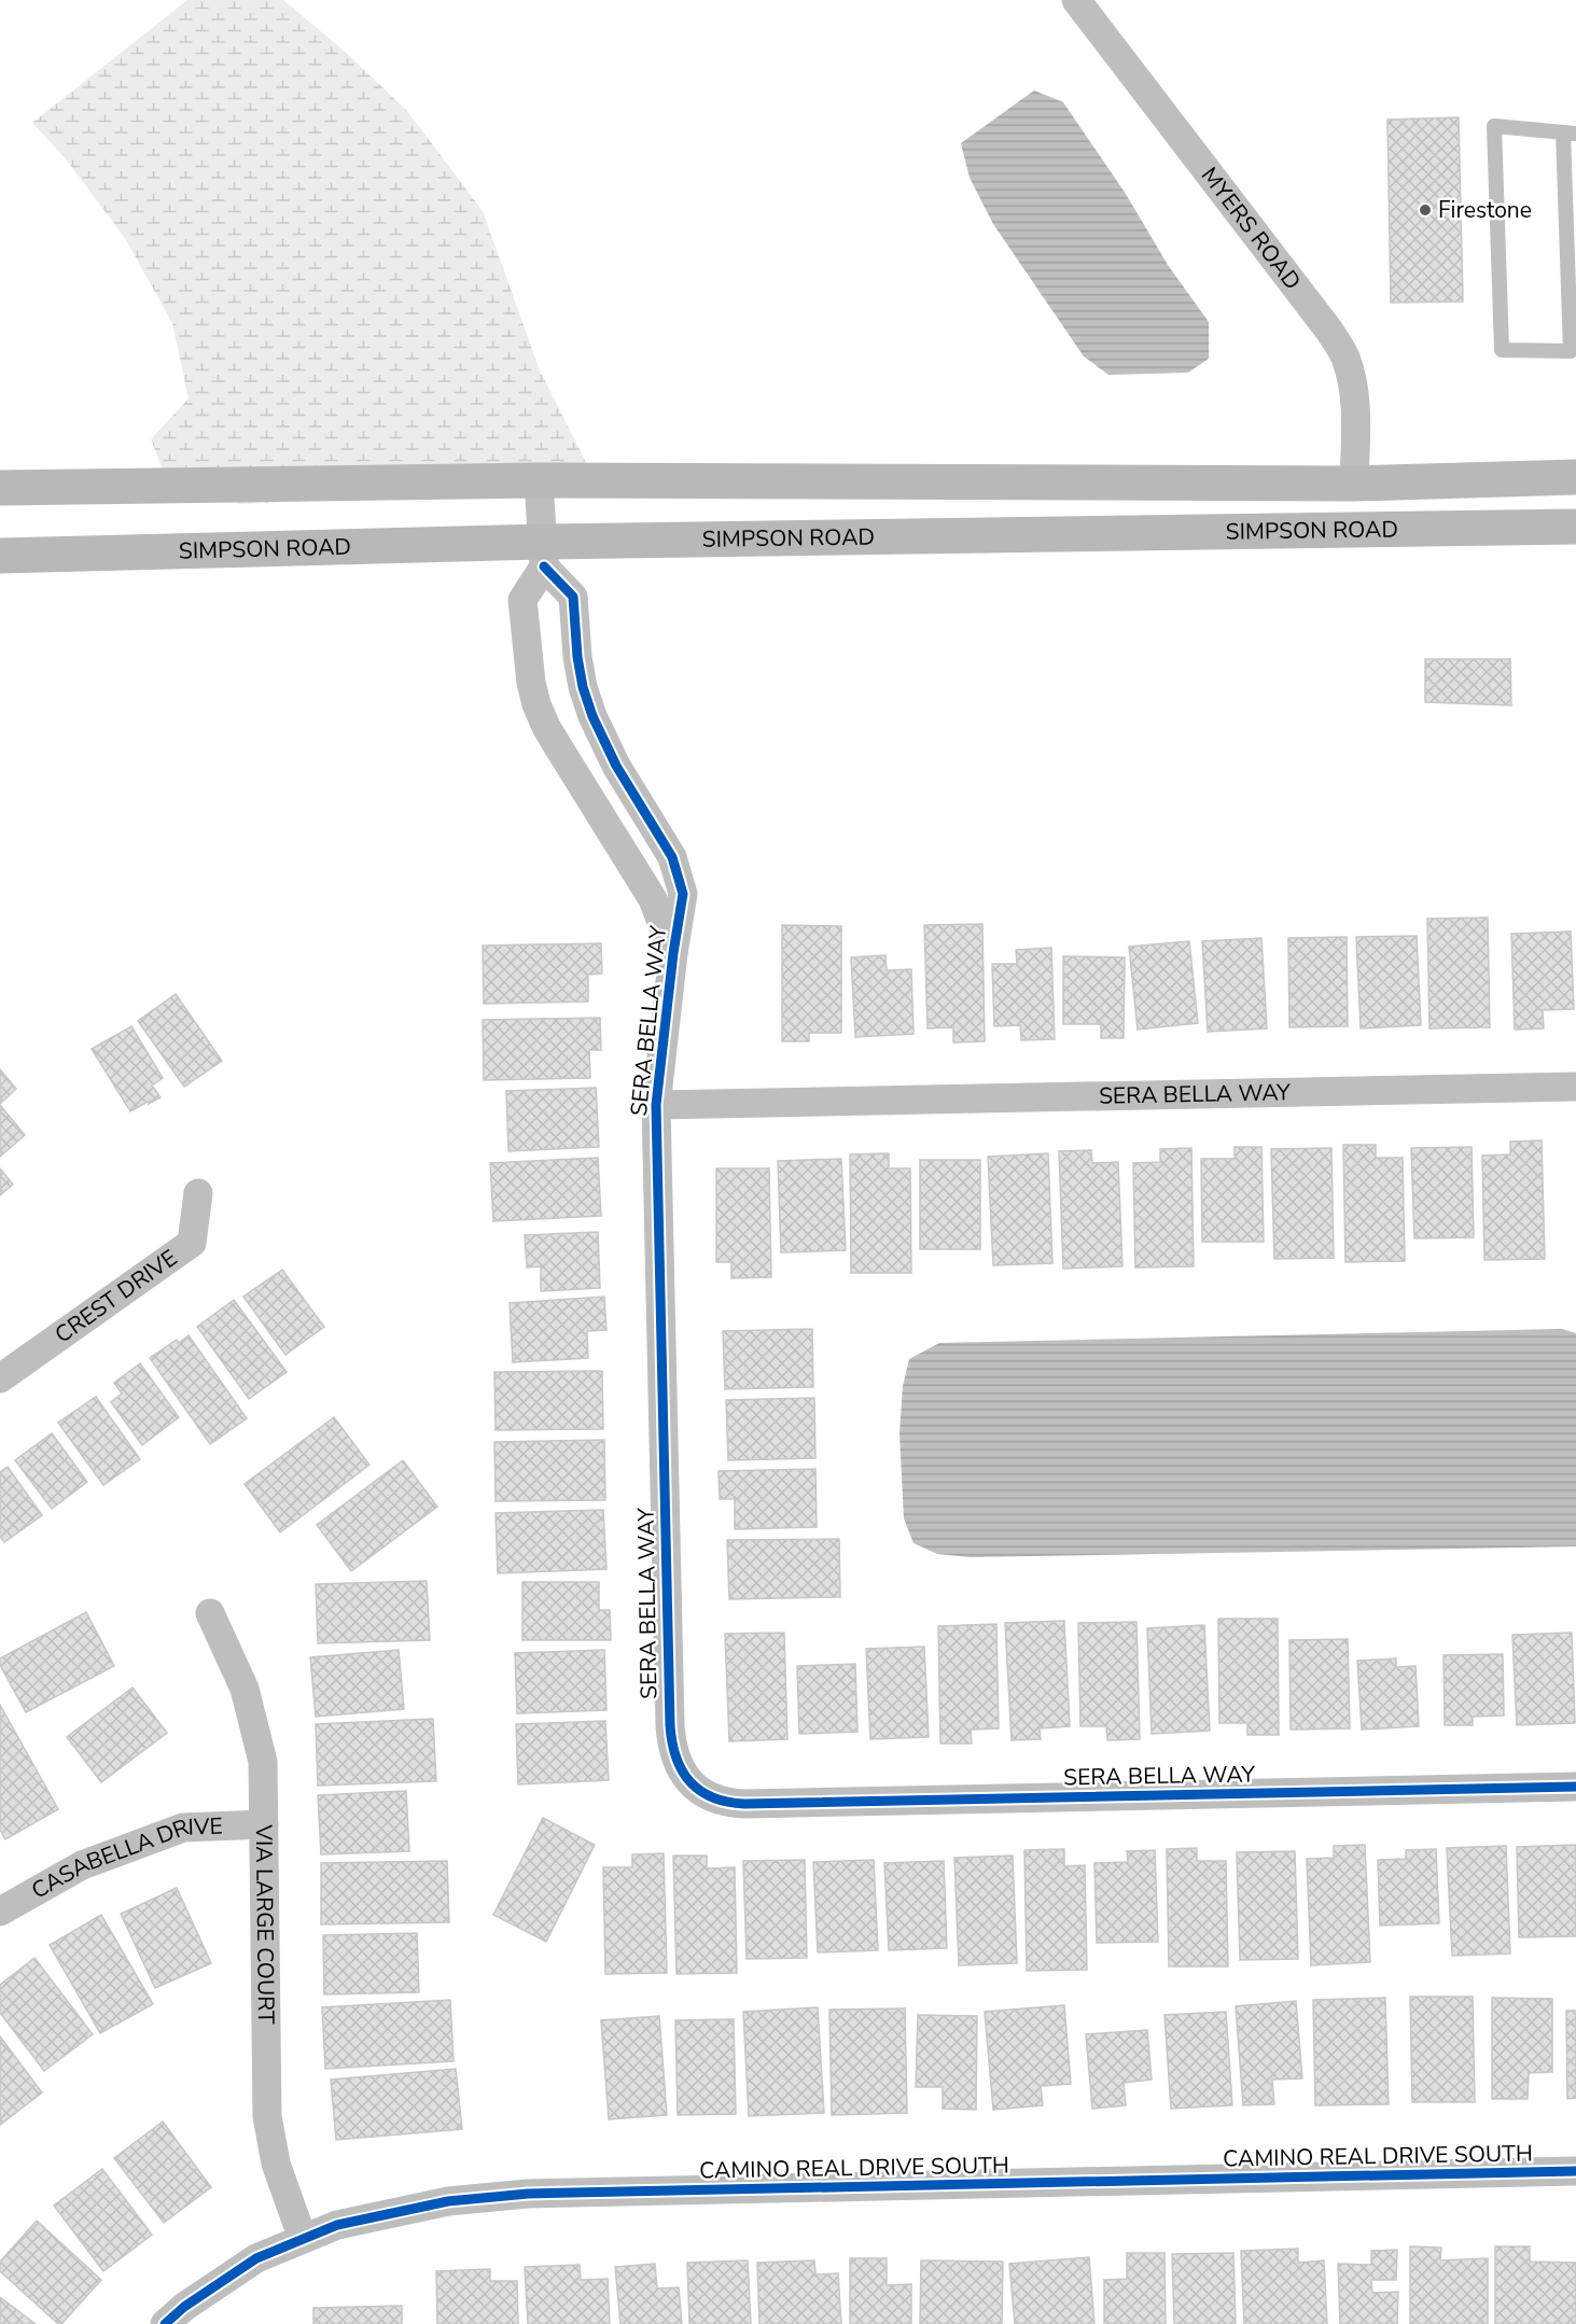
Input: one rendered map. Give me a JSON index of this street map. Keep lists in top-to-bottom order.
{
  "streets": {
    "main road": ["SIMPSON ROAD"],
    "street": [
      "MYERS ROAD",
      "SERA BELLA WAY",
      "CREST DRIVE",
      "CASABELLA DRIVE",
      "VIA LARGE COURT",
      "CAMINO REAL DRIVE SOUTH"
    ]
  },
  "crossings": [
    ["MYERS ROAD", "SIMPSON ROAD"],
    ["SIMPSON ROAD", "SERA BELLA WAY"],
    ["CASABELLA DRIVE", "VIA LARGE COURT"],
    ["VIA LARGE COURT", "CAMINO REAL DRIVE SOUTH"]
  ],
  "places": ["Firestone"]
}
